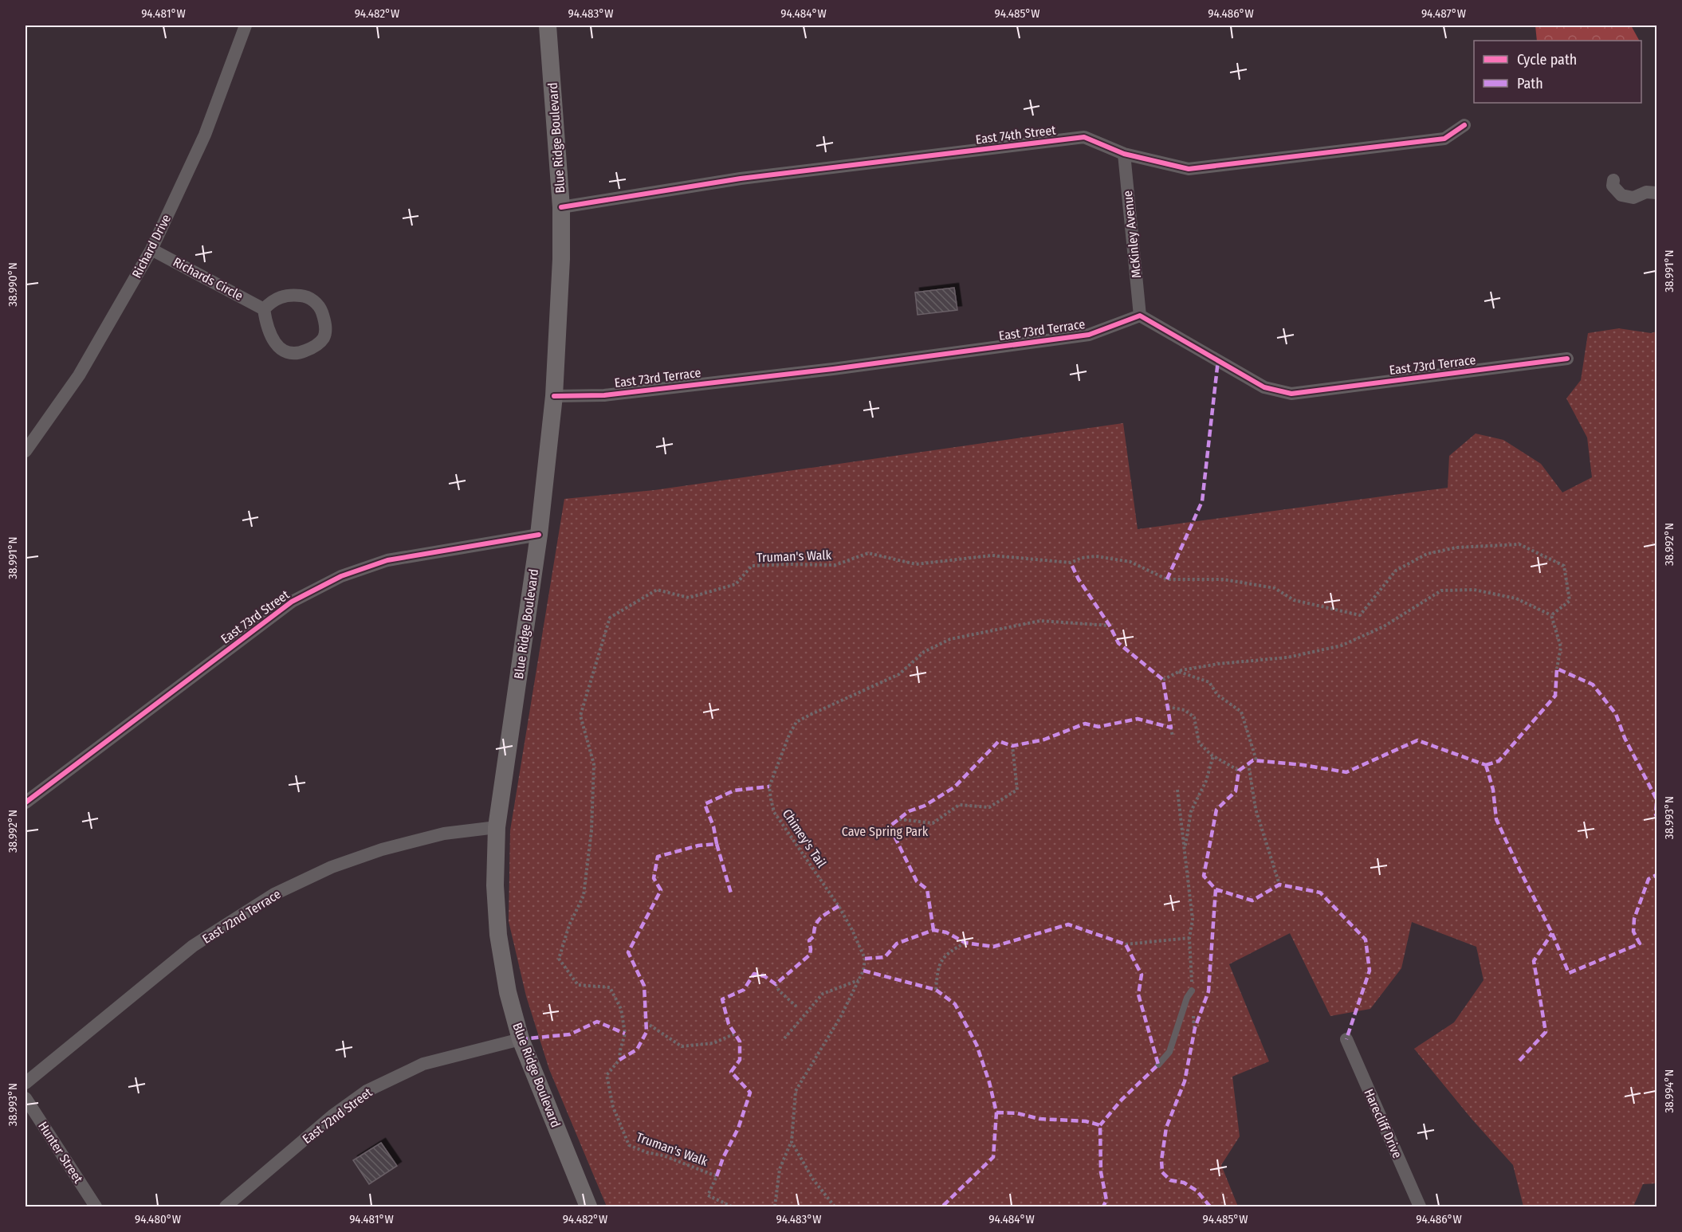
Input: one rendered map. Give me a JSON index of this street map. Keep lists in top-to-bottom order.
{
  "streets": {
    "main road": ["Blue Ridge Boulevard"],
    "street": [
      "East 74th Street",
      "McKinley Avenue",
      "Richard Drive",
      "Richards Circle",
      "East 73rd Terrace",
      "East 73rd Street",
      "East 72nd Terrace",
      "East 72nd Street",
      "Harecliff Drive",
      "Hunter Street"
    ],
    "path": ["Truman's Walk", "Chimey's Tail"]
  },
  "crossings": [
    ["East 74th Street", "Blue Ridge Boulevard"],
    ["East 74th Street", "McKinley Avenue"],
    ["Blue Ridge Boulevard", "East 73rd Terrace"],
    ["Blue Ridge Boulevard", "East 73rd Street"],
    ["Blue Ridge Boulevard", "East 72nd Terrace"],
    ["Blue Ridge Boulevard", "East 72nd Street"],
    ["McKinley Avenue", "East 73rd Terrace"],
    ["Richard Drive", "Richards Circle"]
  ],
  "parks": ["Cave Spring Park"],
  "legend": ["Cycle path", "Path"],
  "coordinates": [
    "94.481°W",
    "94.482°W",
    "94.483°W",
    "94.484°W",
    "94.485°W",
    "94.486°W",
    "94.487°W",
    "38.991°N",
    "38.990°N",
    "38.992°N",
    "38.993°N",
    "38.994°N",
    "94.480°W"
  ]
}
